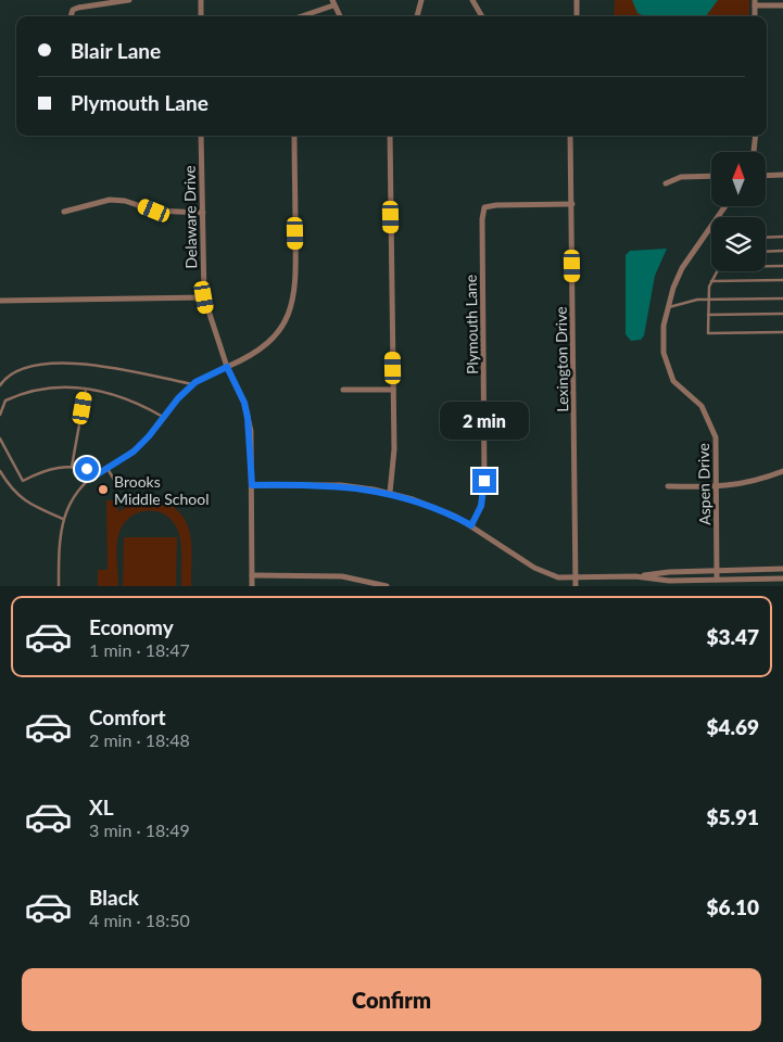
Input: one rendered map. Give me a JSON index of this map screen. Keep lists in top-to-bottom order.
{
  "streets": {
    "street": [
      "Delaware Drive",
      "Plymouth Lane",
      "Lexington Drive",
      "Aspen Drive"
    ]
  },
  "crossings": [
    ["Plymouth Lane", "Lexington Drive"]
  ],
  "places": ["Brooks Middle School"],
  "north": "top",
  "page": {
    "banner": ["Blair Lane", "Plymouth Lane"],
    "bubble": "2 min",
    "list": [
      {
        "name": "Economy",
        "note": "1 min · 18:47",
        "value": "$3.47"
      },
      {
        "name": "Comfort",
        "note": "2 min · 18:48",
        "value": "$4.69"
      },
      {
        "name": "XL",
        "note": "3 min · 18:49",
        "value": "$5.91"
      },
      {
        "name": "Black",
        "note": "4 min · 18:50",
        "value": "$6.10"
      }
    ],
    "buttons": "Confirm"
  }
}
